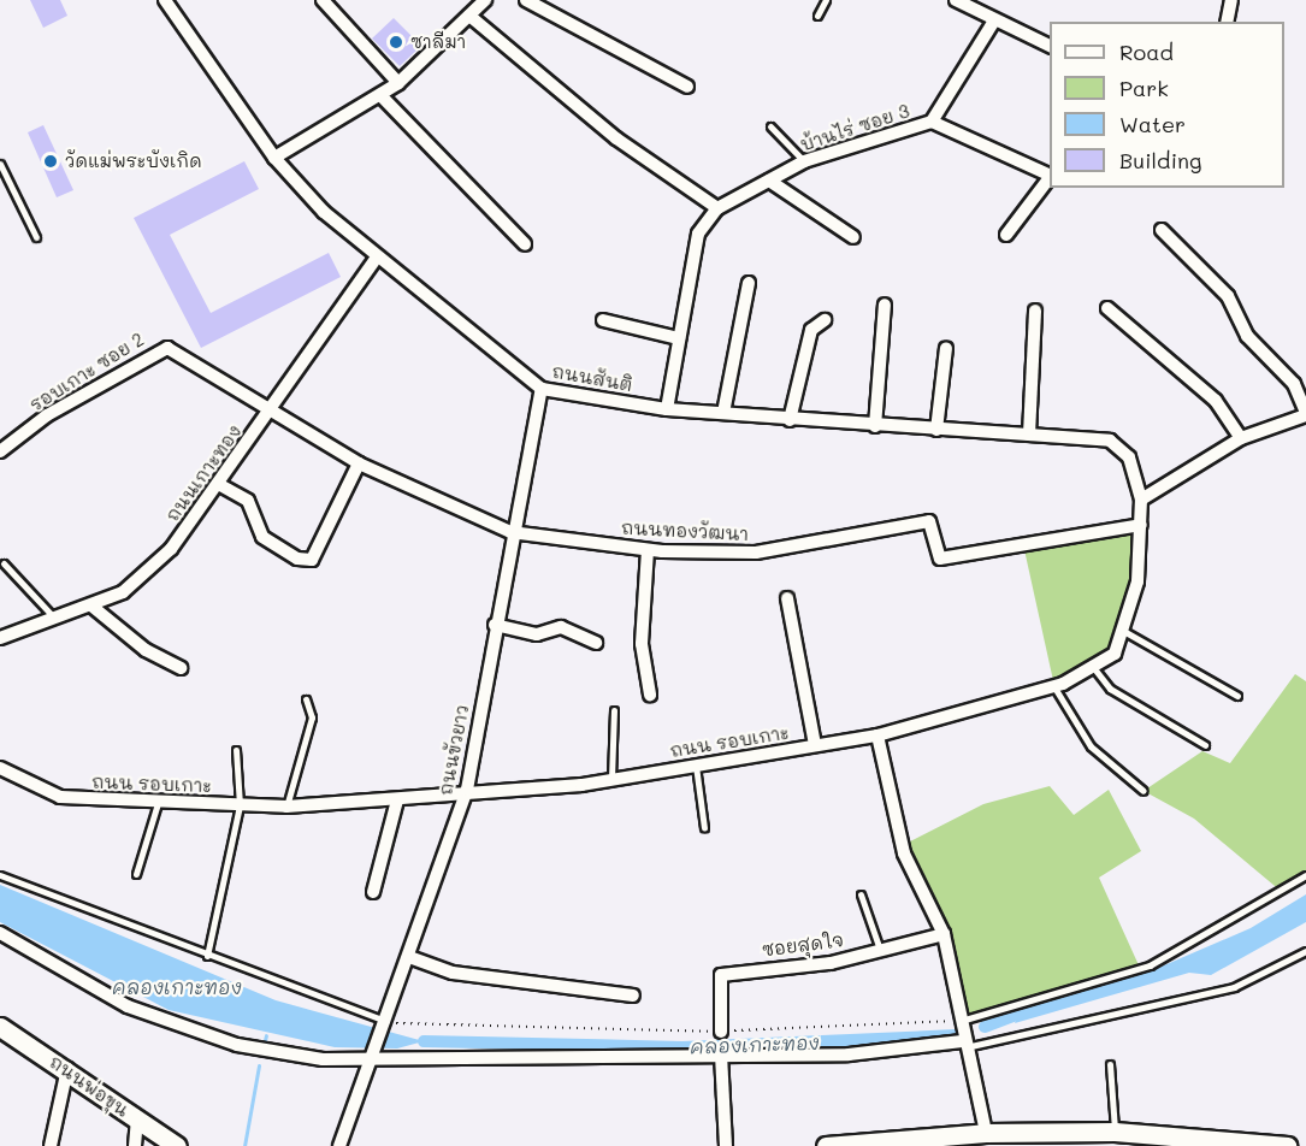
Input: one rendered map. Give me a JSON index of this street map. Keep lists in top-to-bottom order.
{
  "streets": {
    "main road": ["ถนนพ่อขุน"],
    "street": [
      "บ้านไร่ ซอย 3",
      "รอบเกาะ ซอย 2",
      "ถนนสันติ",
      "ถนนเกาะทอง",
      "ถนนทองวัฒนา",
      "ถนน รอบเกาะ",
      "ถนนขัวยาว",
      "ซอยสุดใจ"
    ]
  },
  "crossings": [
    ["บ้านไร่ ซอย 3", "ถนนสันติ"],
    ["รอบเกาะ ซอย 2", "ถนนเกาะทอง"],
    ["รอบเกาะ ซอย 2", "ถนนทองวัฒนา"],
    ["ถนนสันติ", "ถนนเกาะทอง"],
    ["ถนนสันติ", "ถนน รอบเกาะ"],
    ["ถนนสันติ", "ถนนขัวยาว"],
    ["ถนนเกาะทอง", "ถนนทองวัฒนา"],
    ["ถนนทองวัฒนา", "ถนน รอบเกาะ"],
    ["ถนนทองวัฒนา", "ถนนขัวยาว"],
    ["ถนน รอบเกาะ", "ถนนขัวยาว"]
  ],
  "water": ["คลองเกาะทอง"],
  "places": ["ซาลีมา", "วัดแม่พระบังเกิด"],
  "legend": [
    "Road",
    "Park",
    "Water",
    "Building"
  ]
}
